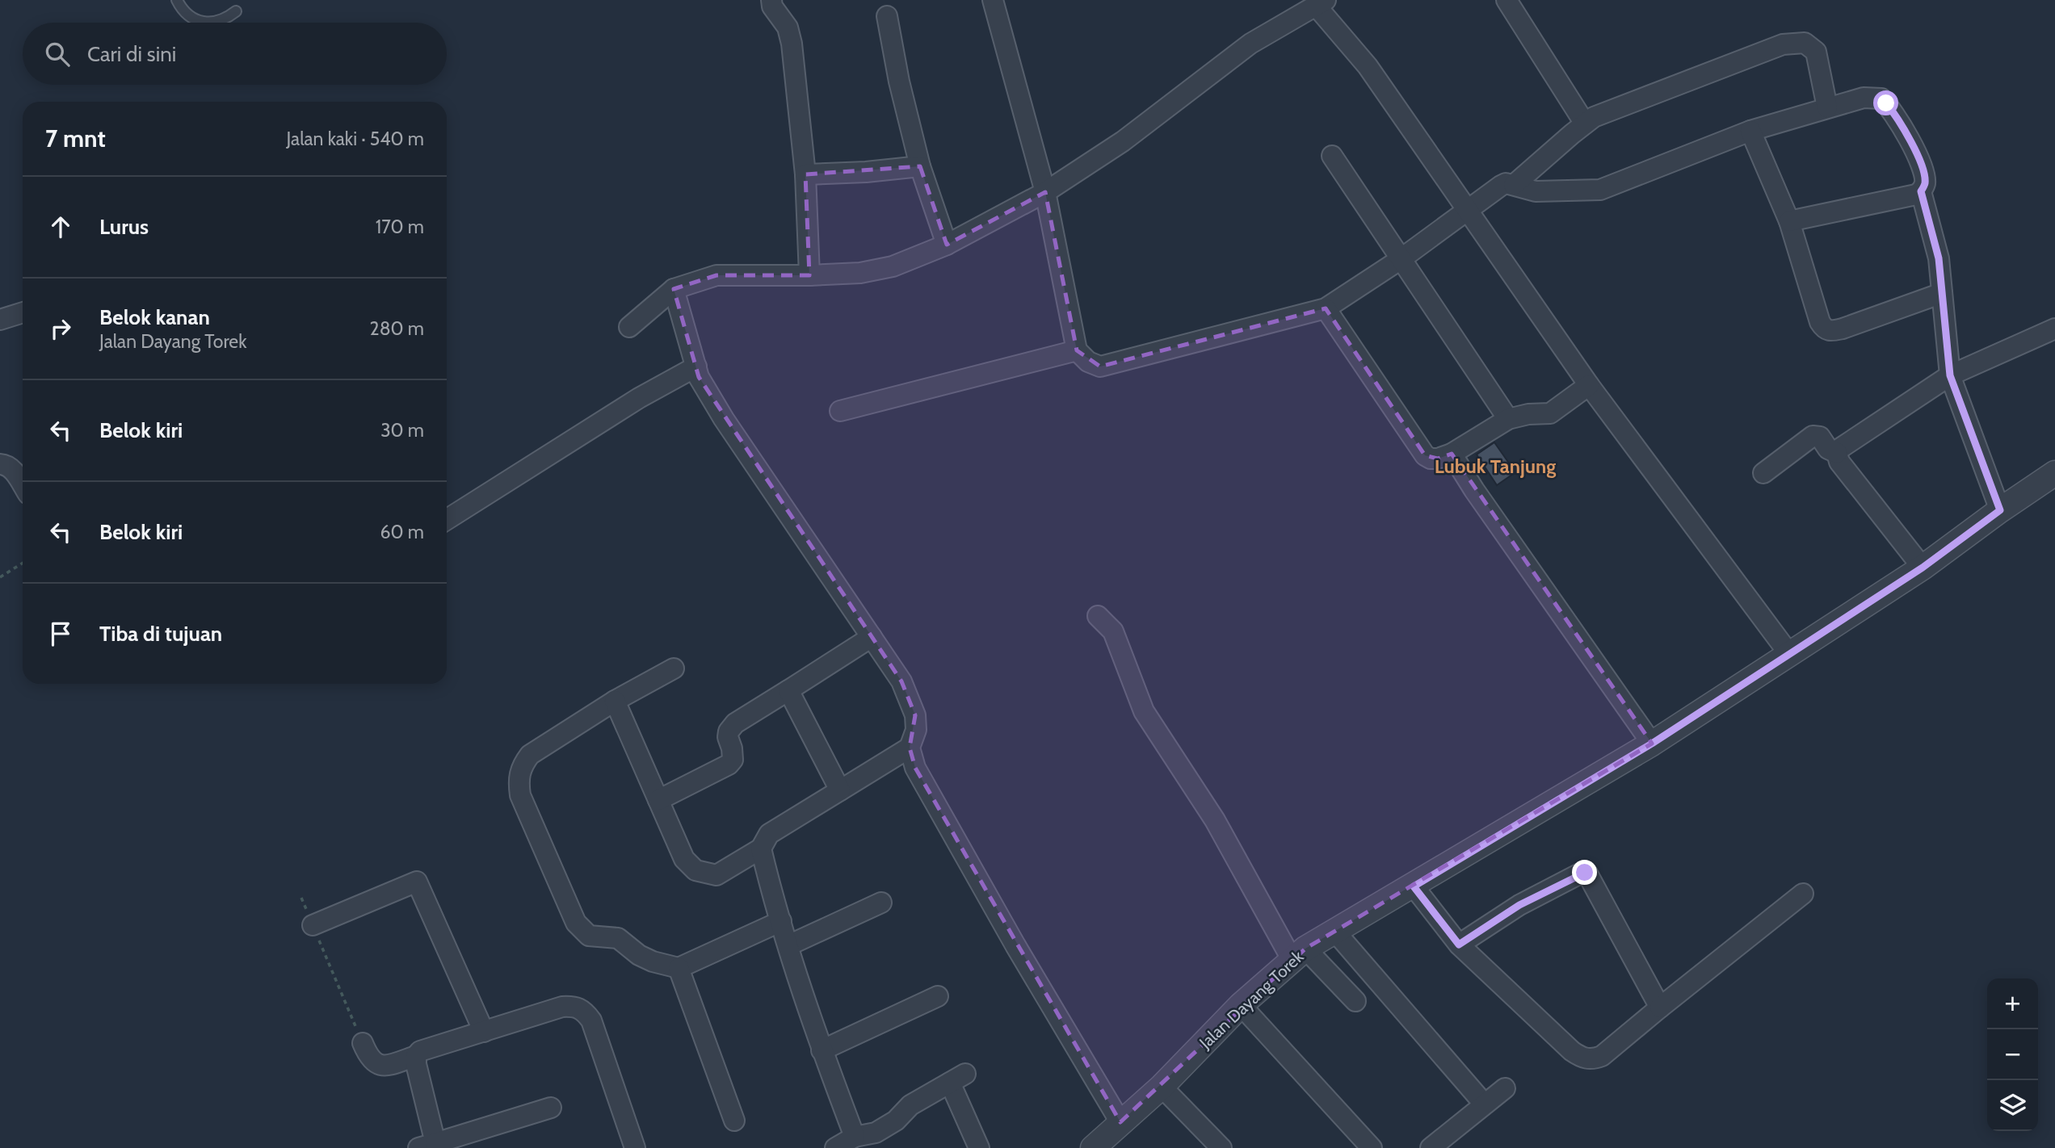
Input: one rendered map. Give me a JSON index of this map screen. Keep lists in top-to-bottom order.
{
  "streets": {
    "street": ["Jalan Dayang Torek"]
  },
  "districts": ["Lubuk Tanjung"],
  "page": {
    "search": "Cari di sini",
    "heading": ["7 mnt", "Jalan kaki · 540 m"],
    "list": [
      ["Lurus", "170 m"],
      ["Belok kanan", "Jalan Dayang Torek", "280 m"],
      ["Belok kiri", "30 m"],
      ["Belok kiri", "60 m"],
      "Tiba di tujuan"
    ],
    "map_buttons": ["+", "−"]
  }
}
